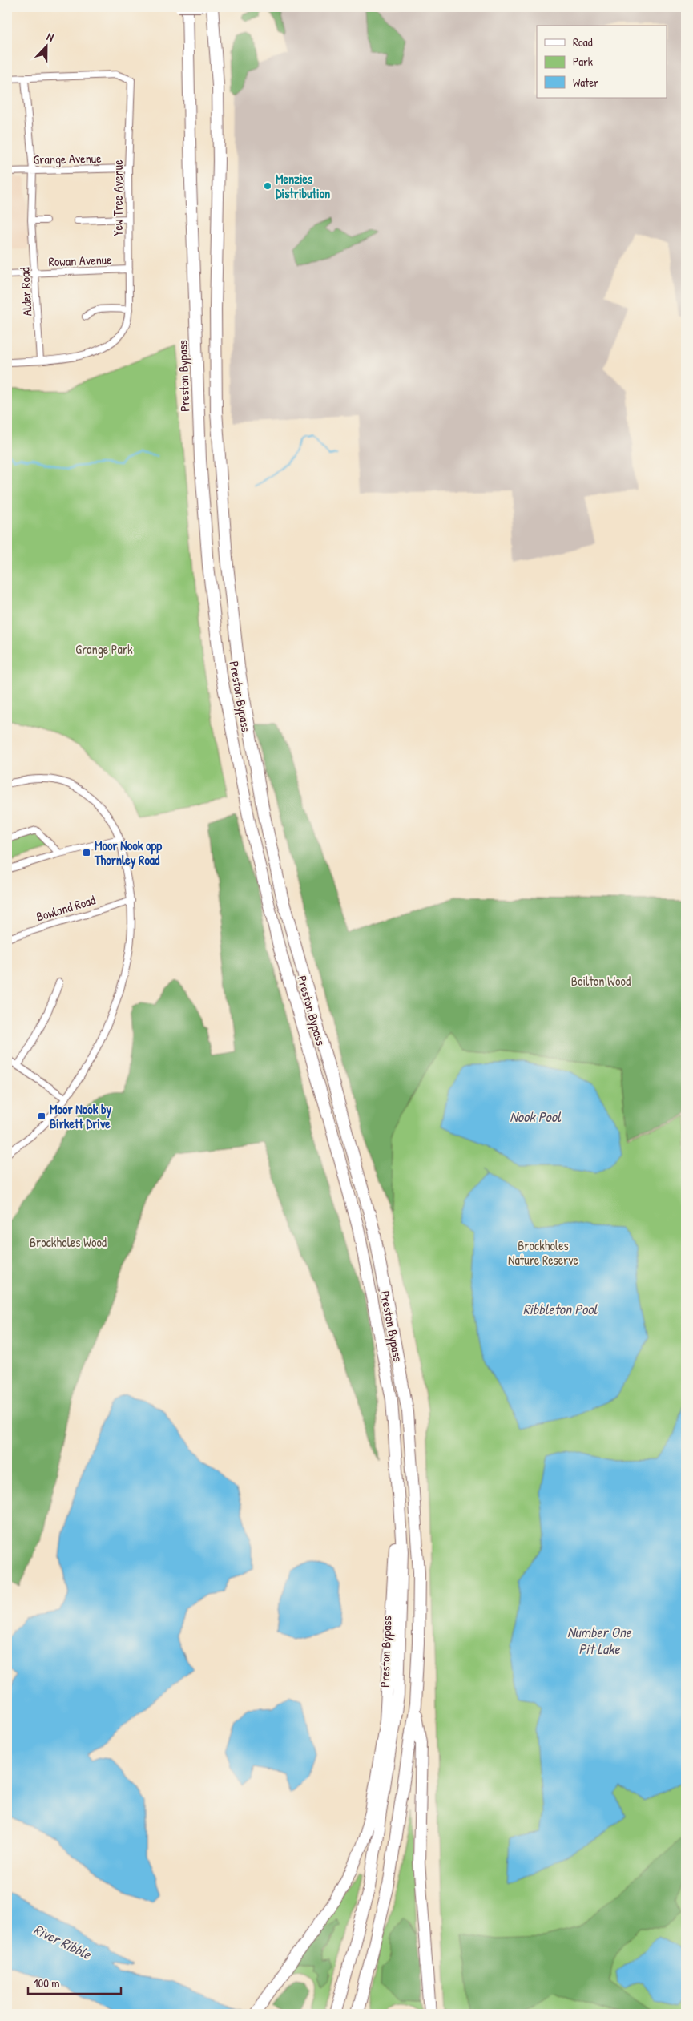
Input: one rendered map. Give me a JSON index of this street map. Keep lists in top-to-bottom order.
{
  "streets": {
    "highway": ["Preston Bypass"],
    "street": [
      "Grange Avenue",
      "Yew Tree Avenue",
      "Rowan Avenue",
      "Alder Road",
      "Bowland Road"
    ]
  },
  "crossings": [
    ["Grange Avenue", "Yew Tree Avenue"],
    ["Grange Avenue", "Alder Road"],
    ["Yew Tree Avenue", "Rowan Avenue"],
    ["Yew Tree Avenue", "Alder Road"],
    ["Rowan Avenue", "Alder Road"]
  ],
  "water": [
    "Nook Pool",
    "Ribbleton Pool",
    "Number One Pit Lake",
    "River Ribble"
  ],
  "parks": [
    "Grange Park",
    "Boilton Wood",
    "Brockholes Wood",
    "Brockholes Nature Reserve"
  ],
  "places": {
    "other": ["Menzies Distribution"],
    "transit": ["Moor Nook opp Thornley Road", "Moor Nook by Birkett Drive"]
  },
  "legend": ["Road", "Park", "Water"],
  "scale_bar": "100 m",
  "north": "top"
}
